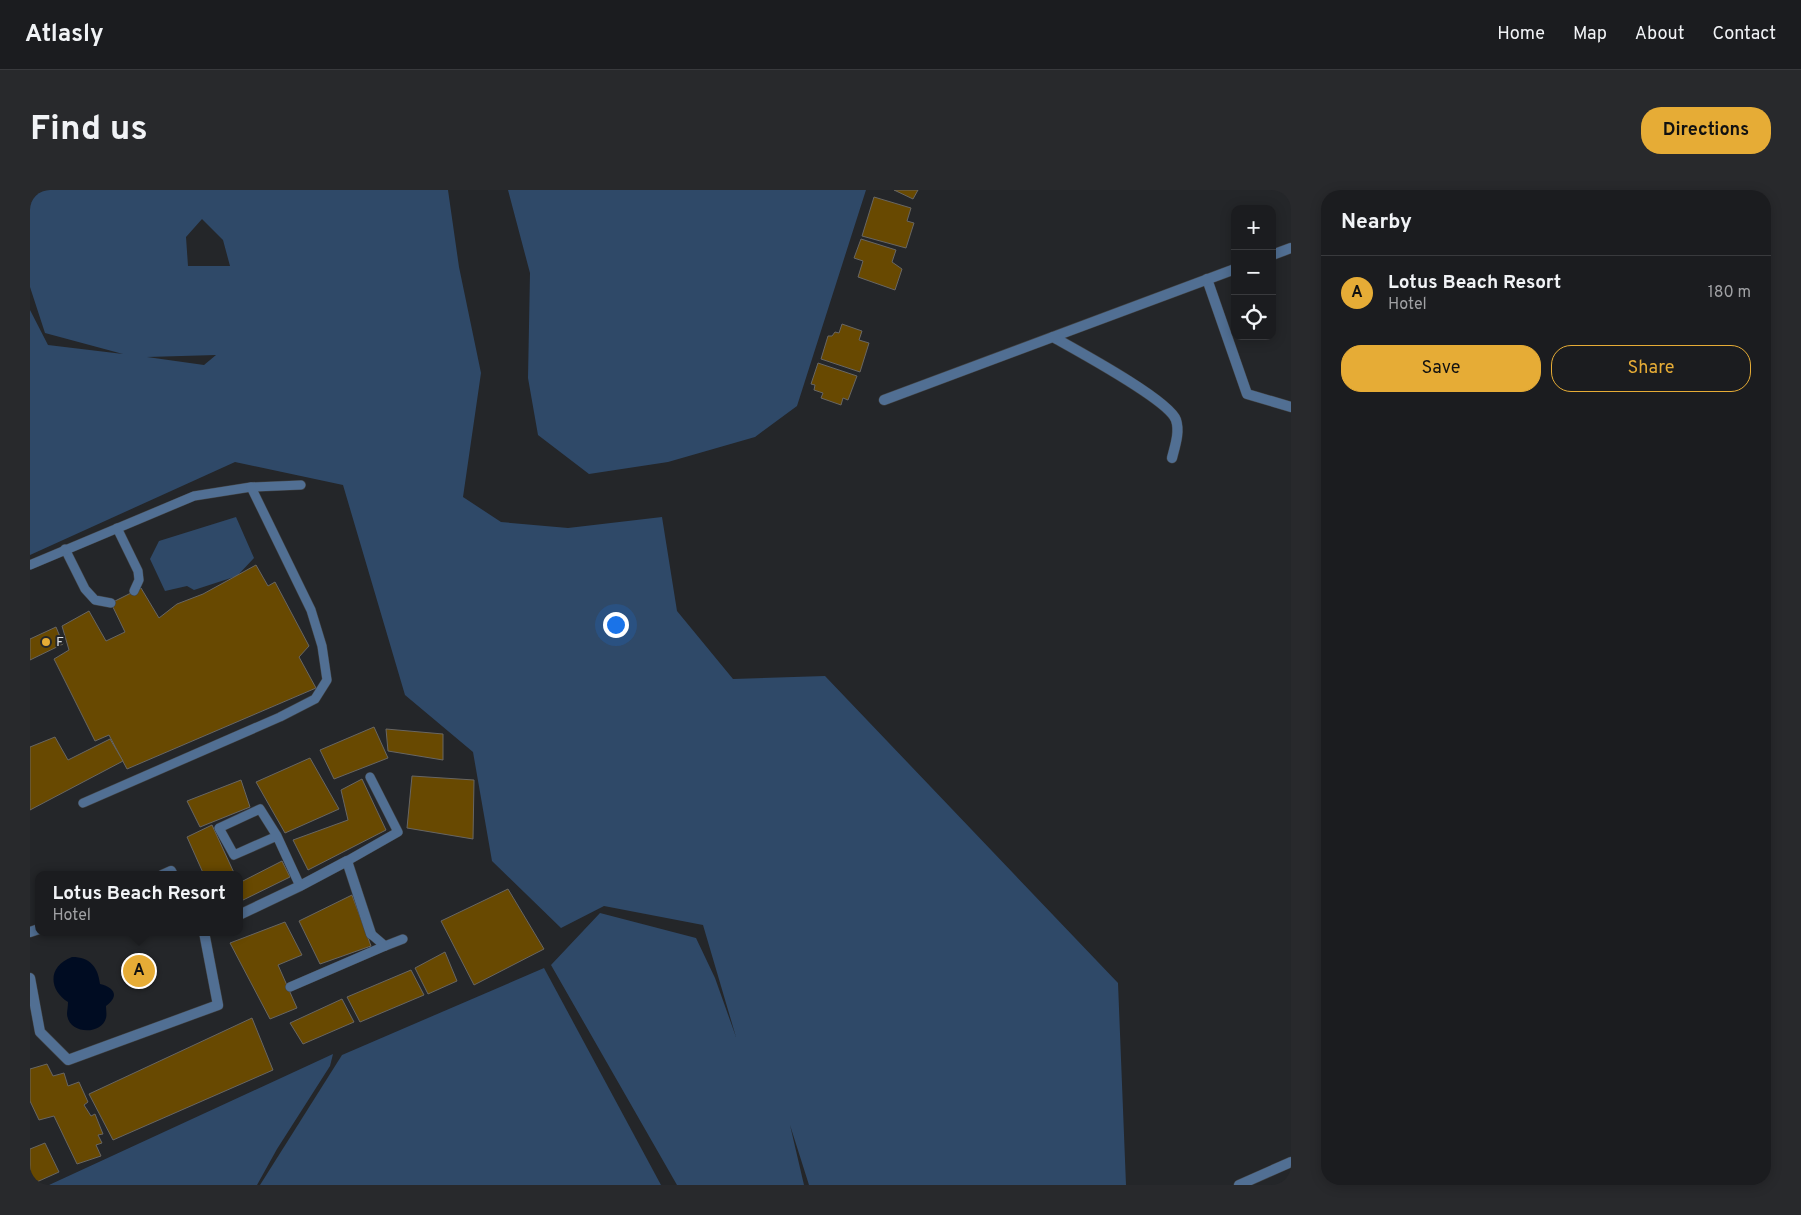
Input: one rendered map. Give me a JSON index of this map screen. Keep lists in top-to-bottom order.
{
  "places": ["F"],
  "page": {
    "header": "Atlasly",
    "nav": [
      "Home",
      "Map",
      "About",
      "Contact"
    ],
    "buttons": [
      "Directions",
      ["Save", "Share"]
    ],
    "title": "Find us",
    "heading": "Nearby",
    "map_buttons": ["+", "−"],
    "list": [
      {
        "mark": "A",
        "name": "Lotus Beach Resort",
        "note": "Hotel",
        "value": "180 m"
      }
    ],
    "popup": ["Lotus Beach Resort", "Hotel"],
    "pins": "A"
  }
}
